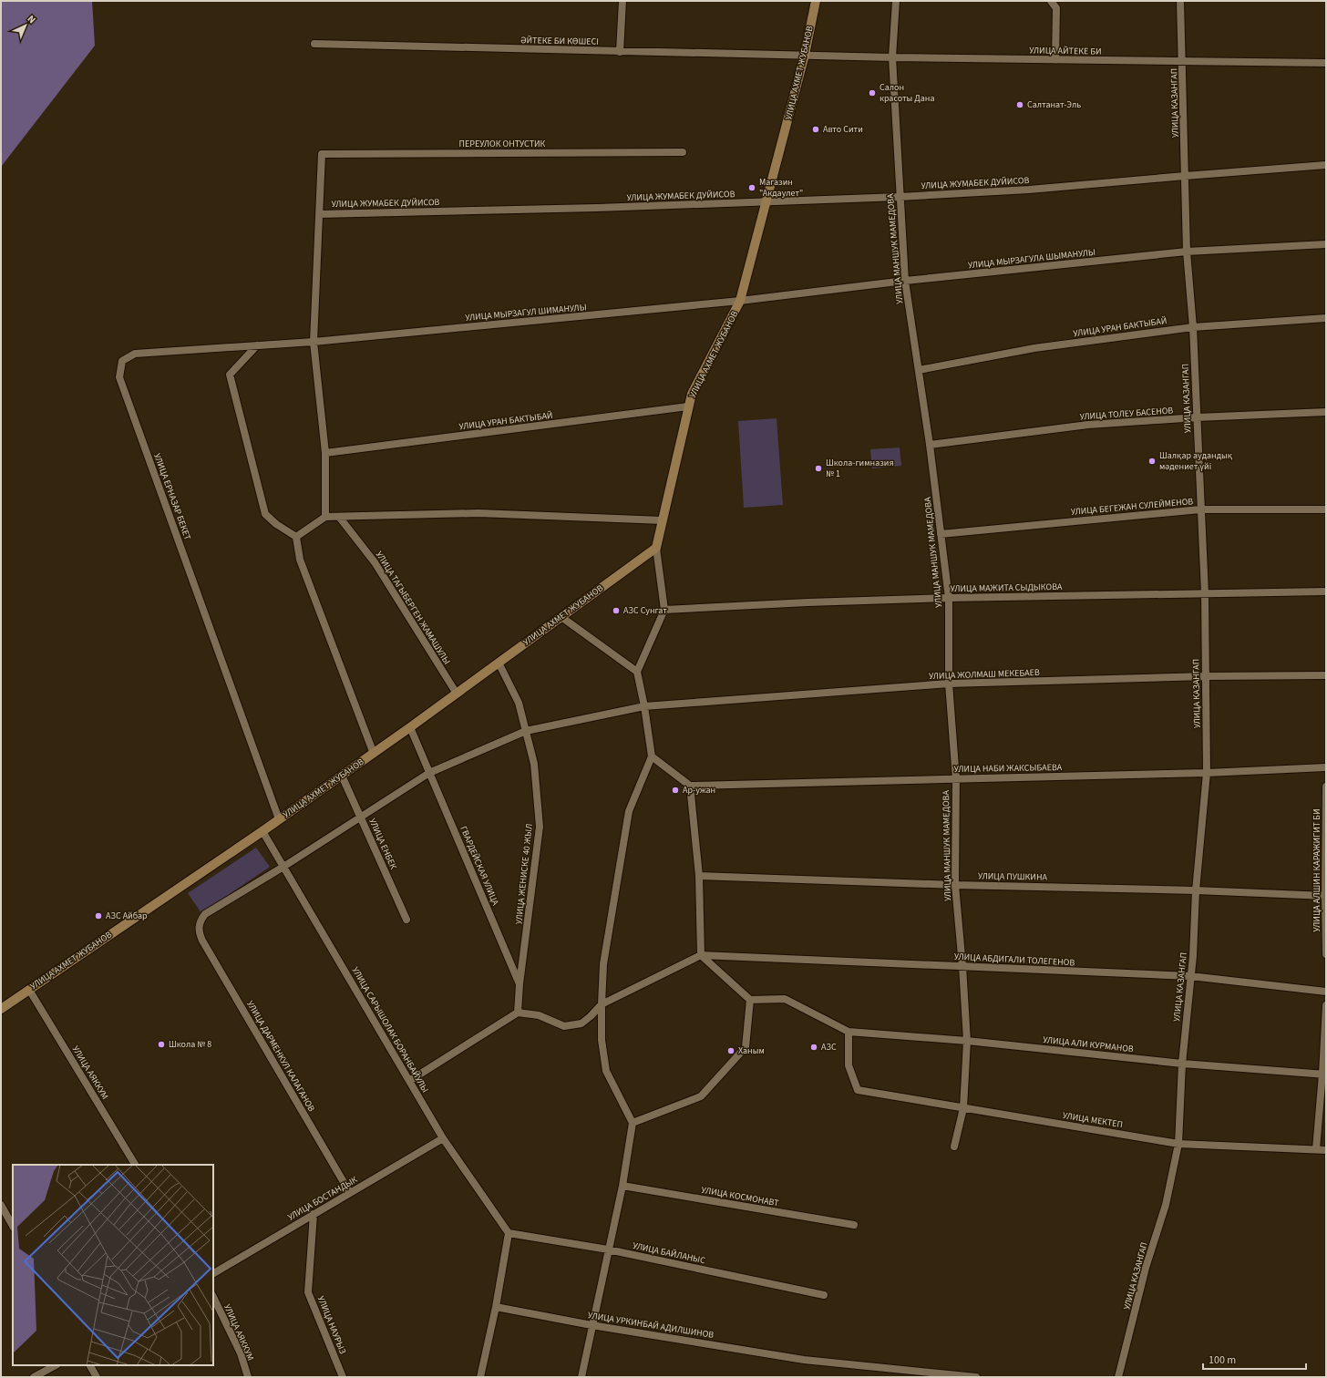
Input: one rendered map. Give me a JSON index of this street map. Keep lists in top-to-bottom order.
{
  "streets": {
    "main road": ["УЛИЦА АХМЕТ ЖУБАНОВ"],
    "street": [
      "ӘЙТЕКЕ БИ КӨШЕСІ",
      "УЛИЦА АЙТЕКЕ БИ",
      "УЛИЦА КАЗАНГАП",
      "ПЕРЕУЛОК ОНТУСТИК",
      "УЛИЦА ЖУМАБЕК ДУЙИСОВ",
      "УЛИЦА МАНШУК МАМЕДОВА",
      "УЛИЦА МЫРЗАГУЛА ШЫМАНУЛЫ",
      "УЛИЦА МЫРЗАГУЛ ШИМАНУЛЫ",
      "УЛИЦА УРАН БАКТЫБАЙ",
      "УЛИЦА ТОЛЕУ БАСЕНОВ",
      "УЛИЦА ЕРНАЗАР БЕКЕТ",
      "УЛИЦА БЕГЕЖАН СУЛЕЙМЕНОВ",
      "УЛИЦА МАЖИТА СЫДЫКОВА",
      "УЛИЦА ТАГЫБЕРГЕН ЖАМАШУЛЫ",
      "УЛИЦА ЖОЛМАШ МЕКЕБАЕВ",
      "УЛИЦА НАБИ ЖАКСЫБАЕВА",
      "УЛИЦА ЕНБЕК",
      "ГВАРДЕЙСКАЯ УЛИЦА",
      "УЛИЦА АЛШИН КАРАЖИГИТ БИ",
      "УЛИЦА ЖЕНИСКЕ 40 ЖЫЛ",
      "УЛИЦА ПУШКИНА",
      "УЛИЦА АБДИГАЛИ ТОЛЕГЕНОВ",
      "УЛИЦА САРЫШОЛАК БОРАНБАЙУЛЫ",
      "УЛИЦА АЛИ КУРМАНОВ",
      "УЛИЦА ДАРМЕНКУЛ КАЛАГАНОВ",
      "УЛИЦА АЯККУМ",
      "УЛИЦА МЕКТЕП",
      "УЛИЦА КОСМОНАВТ",
      "УЛИЦА БОСТАНДЫК",
      "УЛИЦА БАЙЛАНЫС",
      "УЛИЦА НАУРЫЗ",
      "УЛИЦА УРКИНБАЙ АДИЛШИНОВ"
    ]
  },
  "crossings": [
    ["ӘЙТЕКЕ БИ КӨШЕСІ", "УЛИЦА АЙТЕКЕ БИ"],
    ["ӘЙТЕКЕ БИ КӨШЕСІ", "УЛИЦА АХМЕТ ЖУБАНОВ"],
    ["УЛИЦА АЙТЕКЕ БИ", "УЛИЦА АХМЕТ ЖУБАНОВ"],
    ["УЛИЦА АЙТЕКЕ БИ", "УЛИЦА КАЗАНГАП"],
    ["УЛИЦА АЙТЕКЕ БИ", "УЛИЦА МАНШУК МАМЕДОВА"],
    ["УЛИЦА АХМЕТ ЖУБАНОВ", "УЛИЦА ЖУМАБЕК ДУЙИСОВ"],
    ["УЛИЦА АХМЕТ ЖУБАНОВ", "УЛИЦА МЫРЗАГУЛА ШЫМАНУЛЫ"],
    ["УЛИЦА АХМЕТ ЖУБАНОВ", "УЛИЦА МЫРЗАГУЛ ШИМАНУЛЫ"],
    ["УЛИЦА АХМЕТ ЖУБАНОВ", "УЛИЦА УРАН БАКТЫБАЙ"],
    ["УЛИЦА АХМЕТ ЖУБАНОВ", "УЛИЦА ЕРНАЗАР БЕКЕТ"],
    ["УЛИЦА АХМЕТ ЖУБАНОВ", "УЛИЦА ТАГЫБЕРГЕН ЖАМАШУЛЫ"],
    ["УЛИЦА АХМЕТ ЖУБАНОВ", "УЛИЦА ЕНБЕК"],
    ["УЛИЦА АХМЕТ ЖУБАНОВ", "ГВАРДЕЙСКАЯ УЛИЦА"],
    ["УЛИЦА АХМЕТ ЖУБАНОВ", "УЛИЦА ЖЕНИСКЕ 40 ЖЫЛ"],
    ["УЛИЦА АХМЕТ ЖУБАНОВ", "УЛИЦА САРЫШОЛАК БОРАНБАЙУЛЫ"],
    ["УЛИЦА АХМЕТ ЖУБАНОВ", "УЛИЦА АЯККУМ"],
    ["УЛИЦА КАЗАНГАП", "УЛИЦА ЖУМАБЕК ДУЙИСОВ"],
    ["УЛИЦА КАЗАНГАП", "УЛИЦА МЫРЗАГУЛА ШЫМАНУЛЫ"],
    ["УЛИЦА КАЗАНГАП", "УЛИЦА УРАН БАКТЫБАЙ"],
    ["УЛИЦА КАЗАНГАП", "УЛИЦА ТОЛЕУ БАСЕНОВ"],
    ["УЛИЦА КАЗАНГАП", "УЛИЦА БЕГЕЖАН СУЛЕЙМЕНОВ"],
    ["УЛИЦА КАЗАНГАП", "УЛИЦА МАЖИТА СЫДЫКОВА"],
    ["УЛИЦА КАЗАНГАП", "УЛИЦА ЖОЛМАШ МЕКЕБАЕВ"],
    ["УЛИЦА КАЗАНГАП", "УЛИЦА НАБИ ЖАКСЫБАЕВА"],
    ["УЛИЦА КАЗАНГАП", "УЛИЦА ПУШКИНА"],
    ["УЛИЦА КАЗАНГАП", "УЛИЦА АБДИГАЛИ ТОЛЕГЕНОВ"],
    ["УЛИЦА КАЗАНГАП", "УЛИЦА АЛИ КУРМАНОВ"],
    ["УЛИЦА КАЗАНГАП", "УЛИЦА МЕКТЕП"],
    ["ПЕРЕУЛОК ОНТУСТИК", "УЛИЦА ЖУМАБЕК ДУЙИСОВ"],
    ["УЛИЦА ЖУМАБЕК ДУЙИСОВ", "УЛИЦА МАНШУК МАМЕДОВА"],
    ["УЛИЦА МАНШУК МАМЕДОВА", "УЛИЦА МЫРЗАГУЛА ШЫМАНУЛЫ"],
    ["УЛИЦА МАНШУК МАМЕДОВА", "УЛИЦА УРАН БАКТЫБАЙ"],
    ["УЛИЦА МАНШУК МАМЕДОВА", "УЛИЦА ТОЛЕУ БАСЕНОВ"],
    ["УЛИЦА МАНШУК МАМЕДОВА", "УЛИЦА БЕГЕЖАН СУЛЕЙМЕНОВ"],
    ["УЛИЦА МАНШУК МАМЕДОВА", "УЛИЦА МАЖИТА СЫДЫКОВА"],
    ["УЛИЦА МАНШУК МАМЕДОВА", "УЛИЦА ЖОЛМАШ МЕКЕБАЕВ"],
    ["УЛИЦА МАНШУК МАМЕДОВА", "УЛИЦА НАБИ ЖАКСЫБАЕВА"],
    ["УЛИЦА МАНШУК МАМЕДОВА", "УЛИЦА ПУШКИНА"],
    ["УЛИЦА МАНШУК МАМЕДОВА", "УЛИЦА АБДИГАЛИ ТОЛЕГЕНОВ"],
    ["УЛИЦА МАНШУК МАМЕДОВА", "УЛИЦА АЛИ КУРМАНОВ"],
    ["УЛИЦА МАНШУК МАМЕДОВА", "УЛИЦА МЕКТЕП"],
    ["УЛИЦА МЫРЗАГУЛА ШЫМАНУЛЫ", "УЛИЦА МЫРЗАГУЛ ШИМАНУЛЫ"],
    ["УЛИЦА МЫРЗАГУЛ ШИМАНУЛЫ", "УЛИЦА ЕРНАЗАР БЕКЕТ"],
    ["УЛИЦА ЖОЛМАШ МЕКЕБАЕВ", "УЛИЦА ЕНБЕК"],
    ["УЛИЦА ЖОЛМАШ МЕКЕБАЕВ", "ГВАРДЕЙСКАЯ УЛИЦА"],
    ["УЛИЦА ЖОЛМАШ МЕКЕБАЕВ", "УЛИЦА ЖЕНИСКЕ 40 ЖЫЛ"],
    ["УЛИЦА ЖОЛМАШ МЕКЕБАЕВ", "УЛИЦА САРЫШОЛАК БОРАНБАЙУЛЫ"],
    ["УЛИЦА ЖОЛМАШ МЕКЕБАЕВ", "УЛИЦА ДАРМЕНКУЛ КАЛАГАНОВ"],
    ["ГВАРДЕЙСКАЯ УЛИЦА", "УЛИЦА ЖЕНИСКЕ 40 ЖЫЛ"],
    ["УЛИЦА АЛШИН КАРАЖИГИТ БИ", "УЛИЦА ПУШКИНА"],
    ["УЛИЦА САРЫШОЛАК БОРАНБАЙУЛЫ", "УЛИЦА БОСТАНДЫК"],
    ["УЛИЦА САРЫШОЛАК БОРАНБАЙУЛЫ", "УЛИЦА БАЙЛАНЫС"],
    ["УЛИЦА АЛИ КУРМАНОВ", "УЛИЦА МЕКТЕП"],
    ["УЛИЦА ДАРМЕНКУЛ КАЛАГАНОВ", "УЛИЦА БОСТАНДЫК"],
    ["УЛИЦА БОСТАНДЫК", "УЛИЦА НАУРЫЗ"]
  ],
  "places": [
    "Салон красоты Дана",
    "Салтанат-Эль",
    "Авто Сити",
    "Магазин \"Акдаулет\"",
    "Шалқар аудандық мәдениет үйі",
    "Школа-гимназия № 1",
    "АЗС Сунгат",
    "Ар-ужан",
    "АЗС Айбар",
    "Школа № 8",
    "АЗС",
    "Ханым"
  ],
  "scale_bar": "100 m",
  "north": "top right"
}
